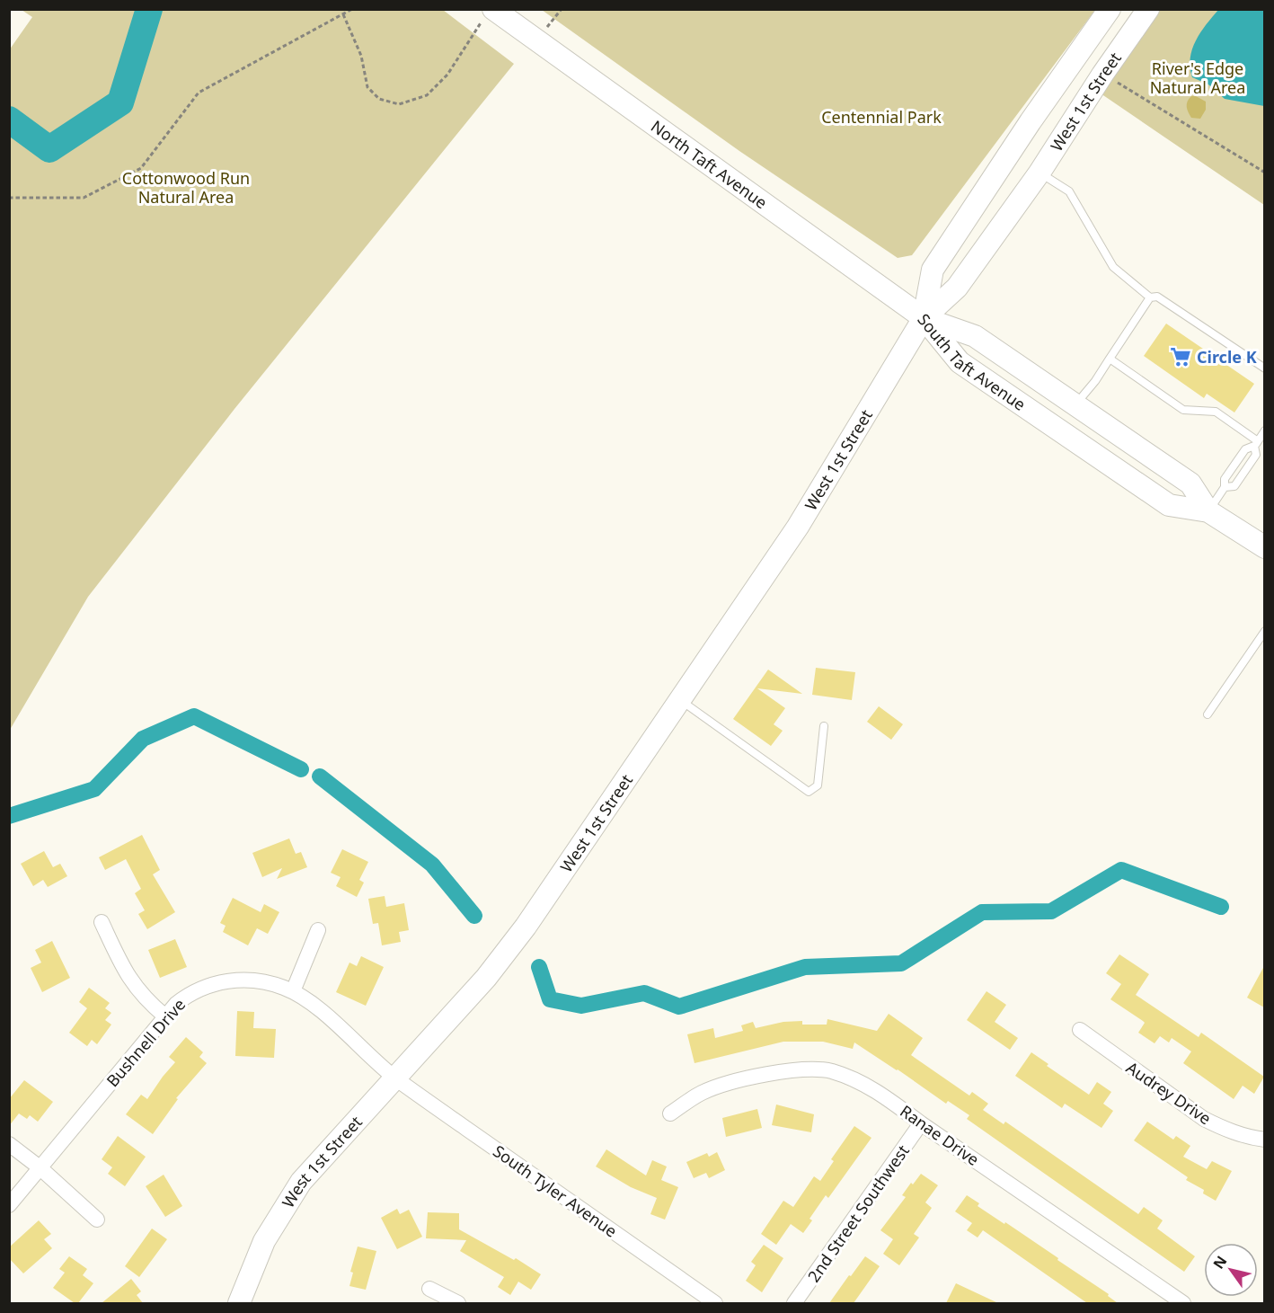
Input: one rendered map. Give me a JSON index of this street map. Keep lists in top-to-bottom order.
{
  "streets": {
    "main road": ["West 1st Street", "North Taft Avenue", "South Taft Avenue"],
    "street": [
      "Bushnell Drive",
      "Audrey Drive",
      "Ranae Drive",
      "South Tyler Avenue",
      "2nd Street Southwest"
    ]
  },
  "crossings": [
    ["West 1st Street", "North Taft Avenue"],
    ["West 1st Street", "South Taft Avenue"],
    ["West 1st Street", "Bushnell Drive"],
    ["West 1st Street", "South Tyler Avenue"],
    ["North Taft Avenue", "South Taft Avenue"],
    ["Bushnell Drive", "South Tyler Avenue"],
    ["Ranae Drive", "2nd Street Southwest"]
  ],
  "parks": ["River's Edge Natural Area", "Centennial Park", "Cottonwood Run Natural Area"],
  "places": {
    "supermarket": ["Circle K"]
  },
  "north": "top left"
}
